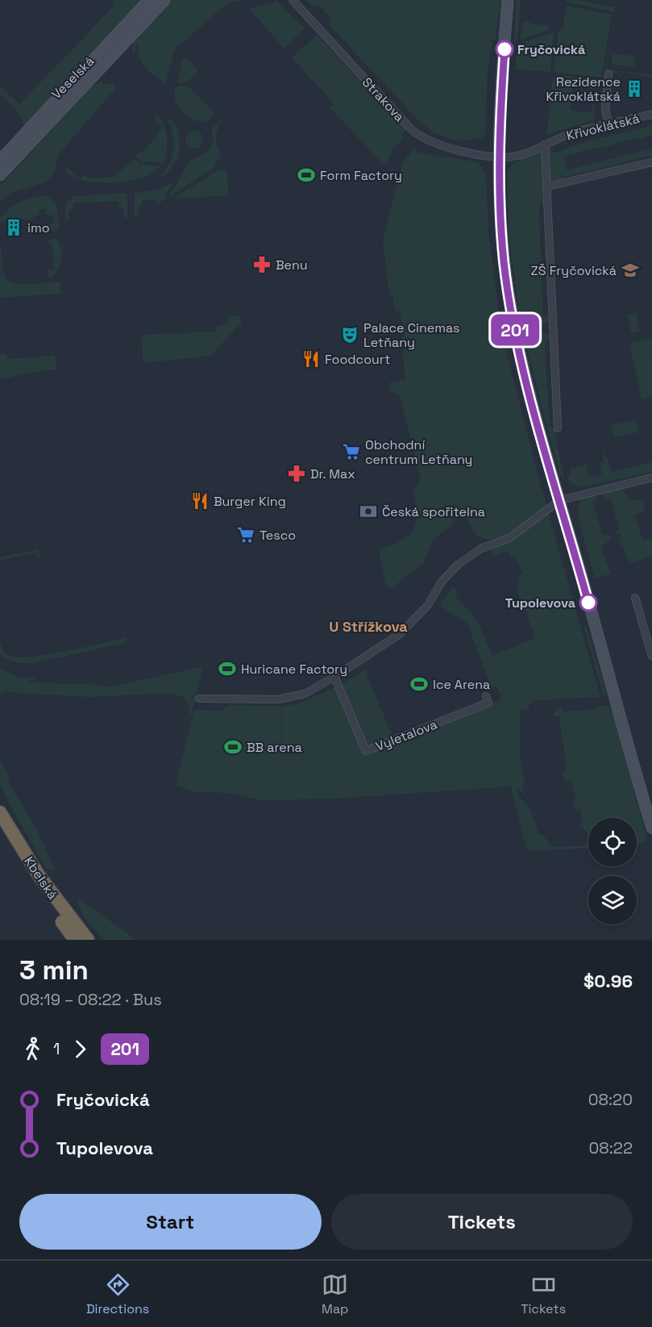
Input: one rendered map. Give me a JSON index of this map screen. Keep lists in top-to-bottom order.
{
  "streets": {
    "highway": ["Kbelská"],
    "main road": ["Veselská"],
    "street": ["Strakova", "Křivoklátská", "Vyletalova"]
  },
  "crossings": [
    ["Strakova", "Křivoklátská"]
  ],
  "districts": ["U Střížkova"],
  "places": {
    "other": ["Fryčovická", "Tupolevova"],
    "building": ["Rezidence Křivoklátská", "imo"],
    "sports": [
      "Form Factory",
      "Huricane Factory",
      "Ice Arena",
      "BB arena"
    ],
    "pharmacy": ["Benu", "Dr. Max"],
    "school or university": ["ZŠ Fryčovická"],
    "theatre": ["Palace Cinemas Letňany"],
    "restaurant": ["Foodcourt", "Burger King"],
    "supermarket": ["Obchodní centrum Letňany", "Tesco"],
    "bank": ["Česká spořitelna"]
  },
  "lines": ["bus line 201"],
  "page": {
    "on_map": "201",
    "heading": ["3 min", "08:19 – 08:22 · Bus", "$0.96"],
    "legs": ["1", "201"],
    "list": [
      {
        "name": "Fryčovická",
        "value": "08:20"
      },
      {
        "name": "Tupolevova",
        "value": "08:22"
      }
    ],
    "buttons": ["Start", "Tickets"],
    "tabs": ["Directions", "Map", "Tickets"]
  }
}
